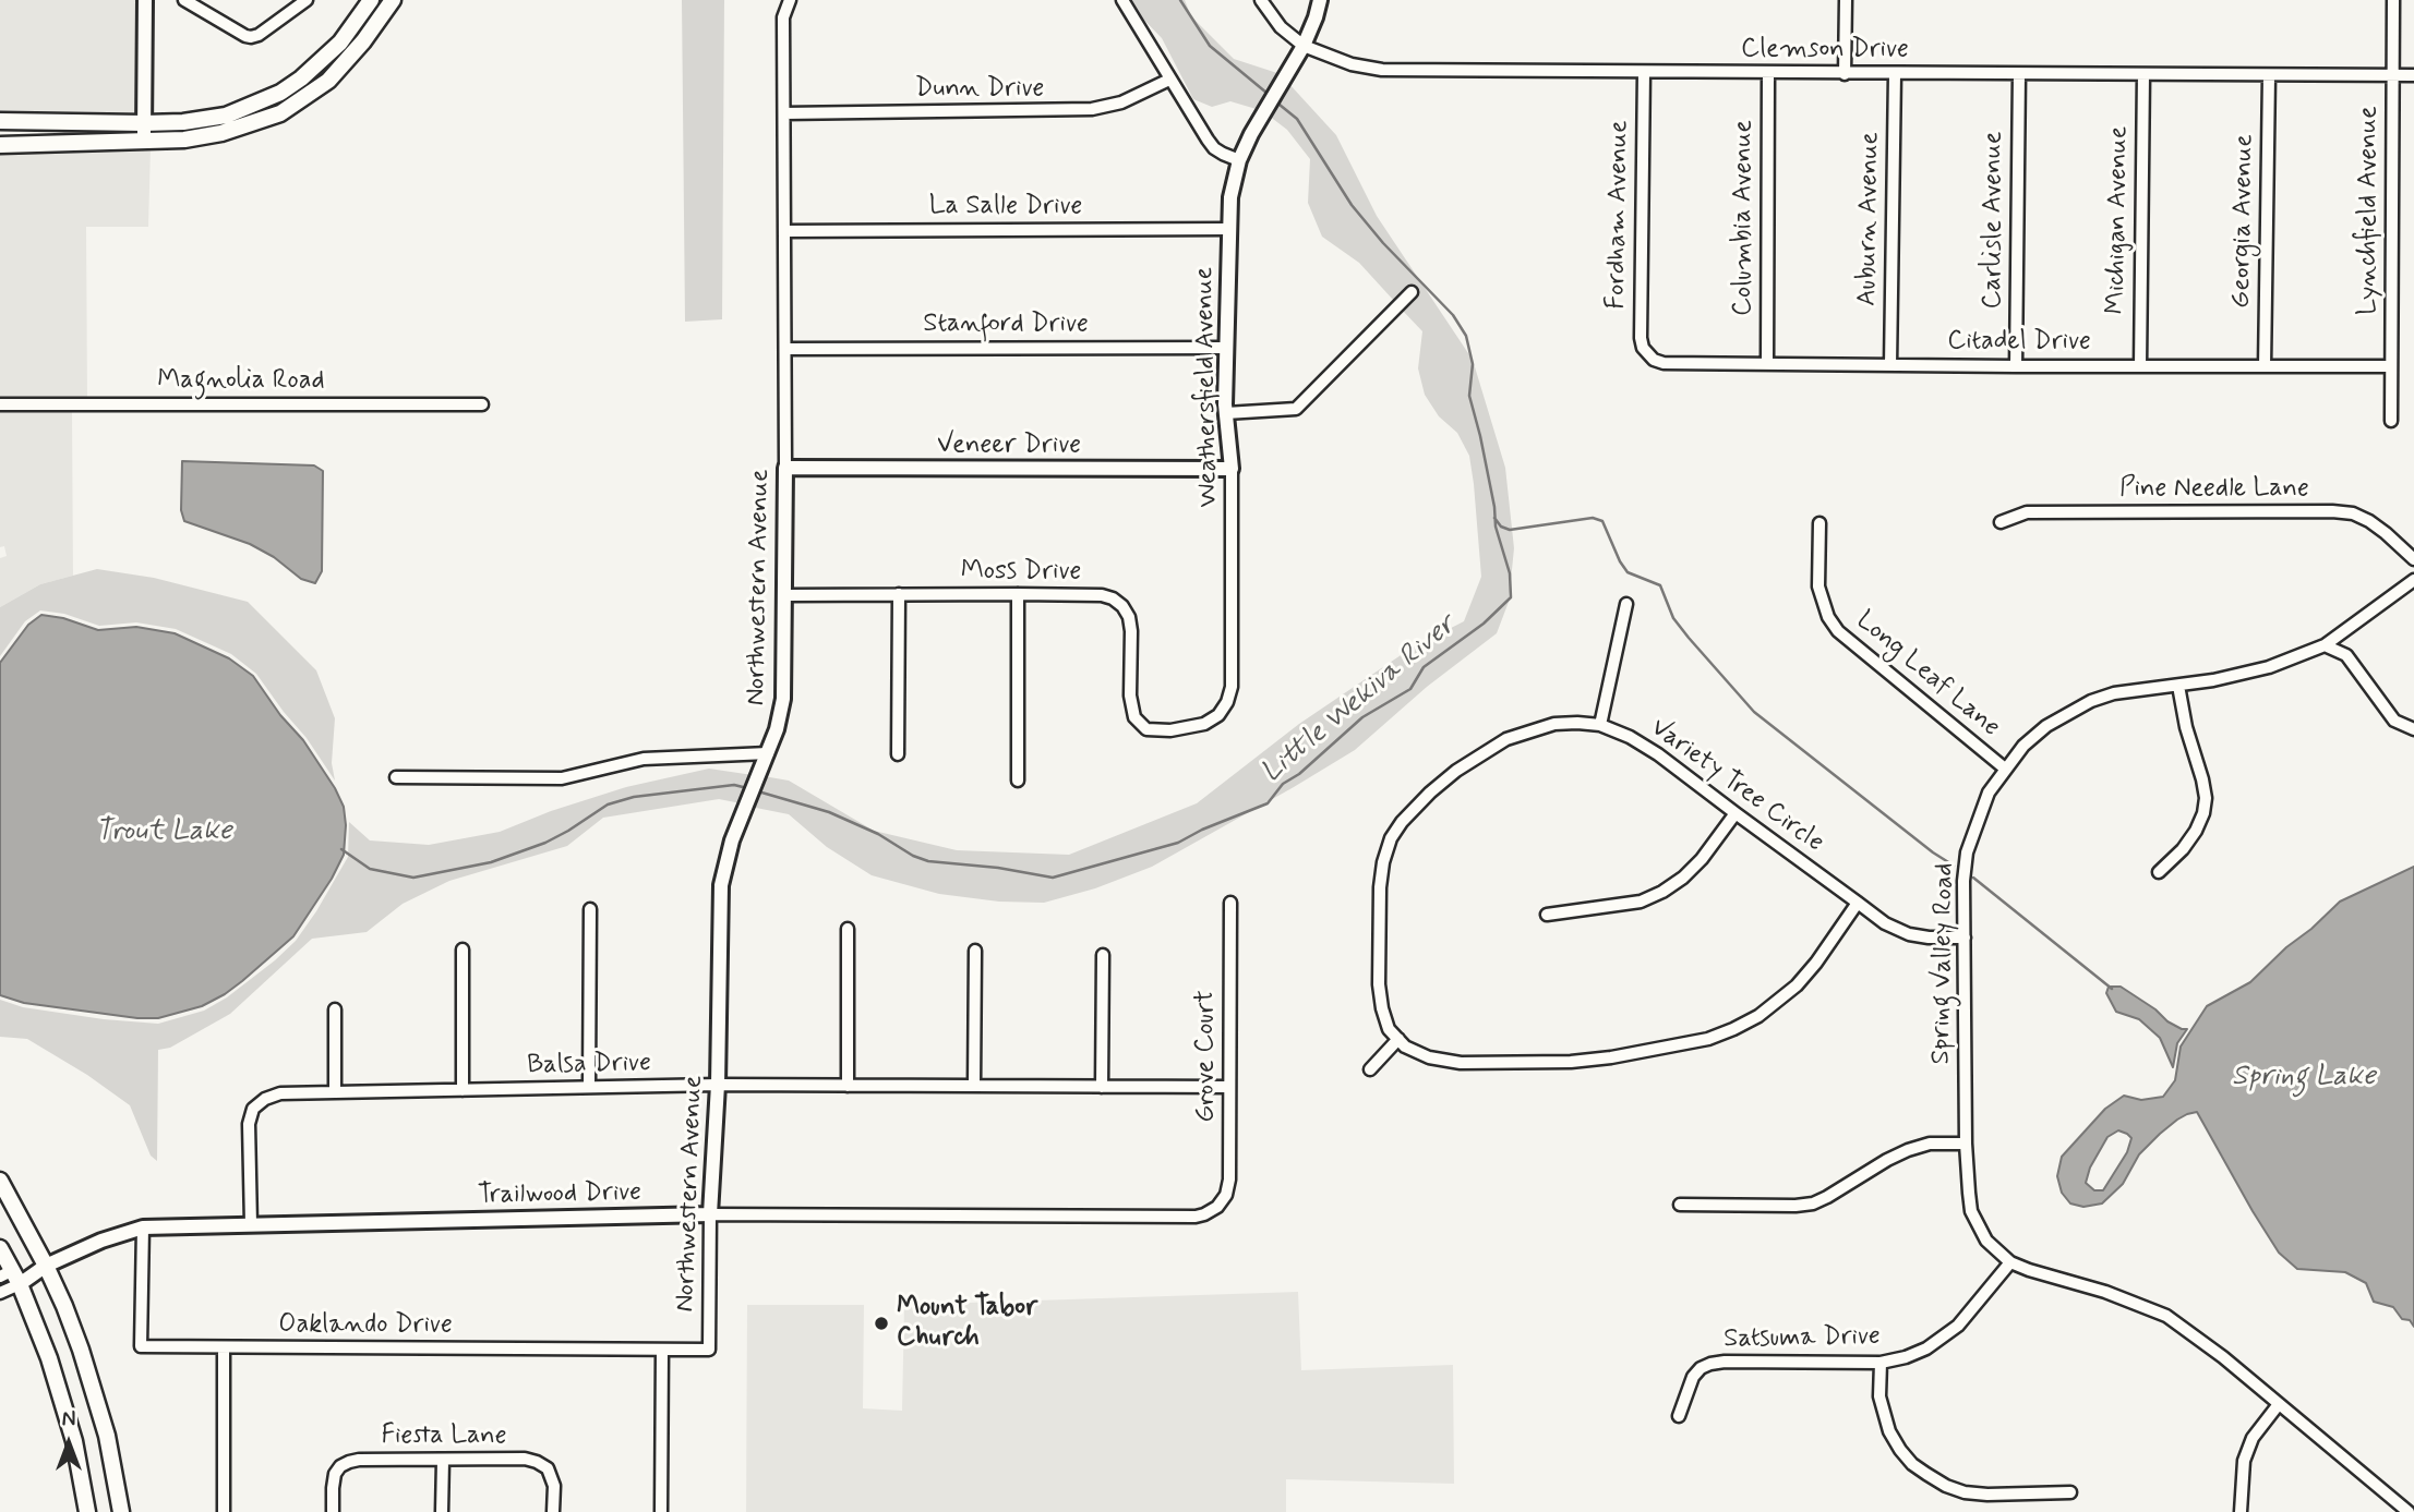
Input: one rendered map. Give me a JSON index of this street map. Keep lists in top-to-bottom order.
{
  "streets": {
    "street": [
      "Clemson Drive",
      "Dunn Drive",
      "La Salle Drive",
      "Lynchfield Avenue",
      "Fordham Avenue",
      "Columbia Avenue",
      "Auburn Avenue",
      "Carlisle Avenue",
      "Michigan Avenue",
      "Georgia Avenue",
      "Stanford Drive",
      "Citadel Drive",
      "Magnolia Road",
      "Weathersfield Avenue",
      "Veneer Drive",
      "Pine Needle Lane",
      "Moss Drive",
      "Northwestern Avenue",
      "Long Leaf Lane",
      "Variety Tree Circle",
      "Spring Valley Road",
      "Grove Court",
      "Balsa Drive",
      "Trailwood Drive",
      "Oaklando Drive",
      "Satsuma Drive",
      "Fiesta Lane"
    ]
  },
  "crossings": [
    ["Clemson Drive", "Lynchfield Avenue"],
    ["Clemson Drive", "Fordham Avenue"],
    ["Clemson Drive", "Columbia Avenue"],
    ["Clemson Drive", "Auburn Avenue"],
    ["Clemson Drive", "Carlisle Avenue"],
    ["Clemson Drive", "Michigan Avenue"],
    ["Clemson Drive", "Georgia Avenue"],
    ["Clemson Drive", "Weathersfield Avenue"],
    ["Dunn Drive", "Northwestern Avenue"],
    ["La Salle Drive", "Weathersfield Avenue"],
    ["La Salle Drive", "Northwestern Avenue"],
    ["Lynchfield Avenue", "Citadel Drive"],
    ["Fordham Avenue", "Citadel Drive"],
    ["Columbia Avenue", "Citadel Drive"],
    ["Auburn Avenue", "Citadel Drive"],
    ["Carlisle Avenue", "Citadel Drive"],
    ["Michigan Avenue", "Citadel Drive"],
    ["Georgia Avenue", "Citadel Drive"],
    ["Stanford Drive", "Weathersfield Avenue"],
    ["Stanford Drive", "Northwestern Avenue"],
    ["Weathersfield Avenue", "Veneer Drive"],
    ["Weathersfield Avenue", "Moss Drive"],
    ["Veneer Drive", "Northwestern Avenue"],
    ["Moss Drive", "Northwestern Avenue"],
    ["Northwestern Avenue", "Balsa Drive"],
    ["Northwestern Avenue", "Trailwood Drive"],
    ["Northwestern Avenue", "Oaklando Drive"],
    ["Long Leaf Lane", "Spring Valley Road"],
    ["Variety Tree Circle", "Spring Valley Road"],
    ["Spring Valley Road", "Satsuma Drive"],
    ["Grove Court", "Balsa Drive"],
    ["Grove Court", "Trailwood Drive"],
    ["Balsa Drive", "Trailwood Drive"],
    ["Trailwood Drive", "Oaklando Drive"]
  ],
  "water": ["Little Wekiva River", "Trout Lake", "Spring Lake"],
  "places": ["Mount Tabor Church"],
  "north": "top"
}
